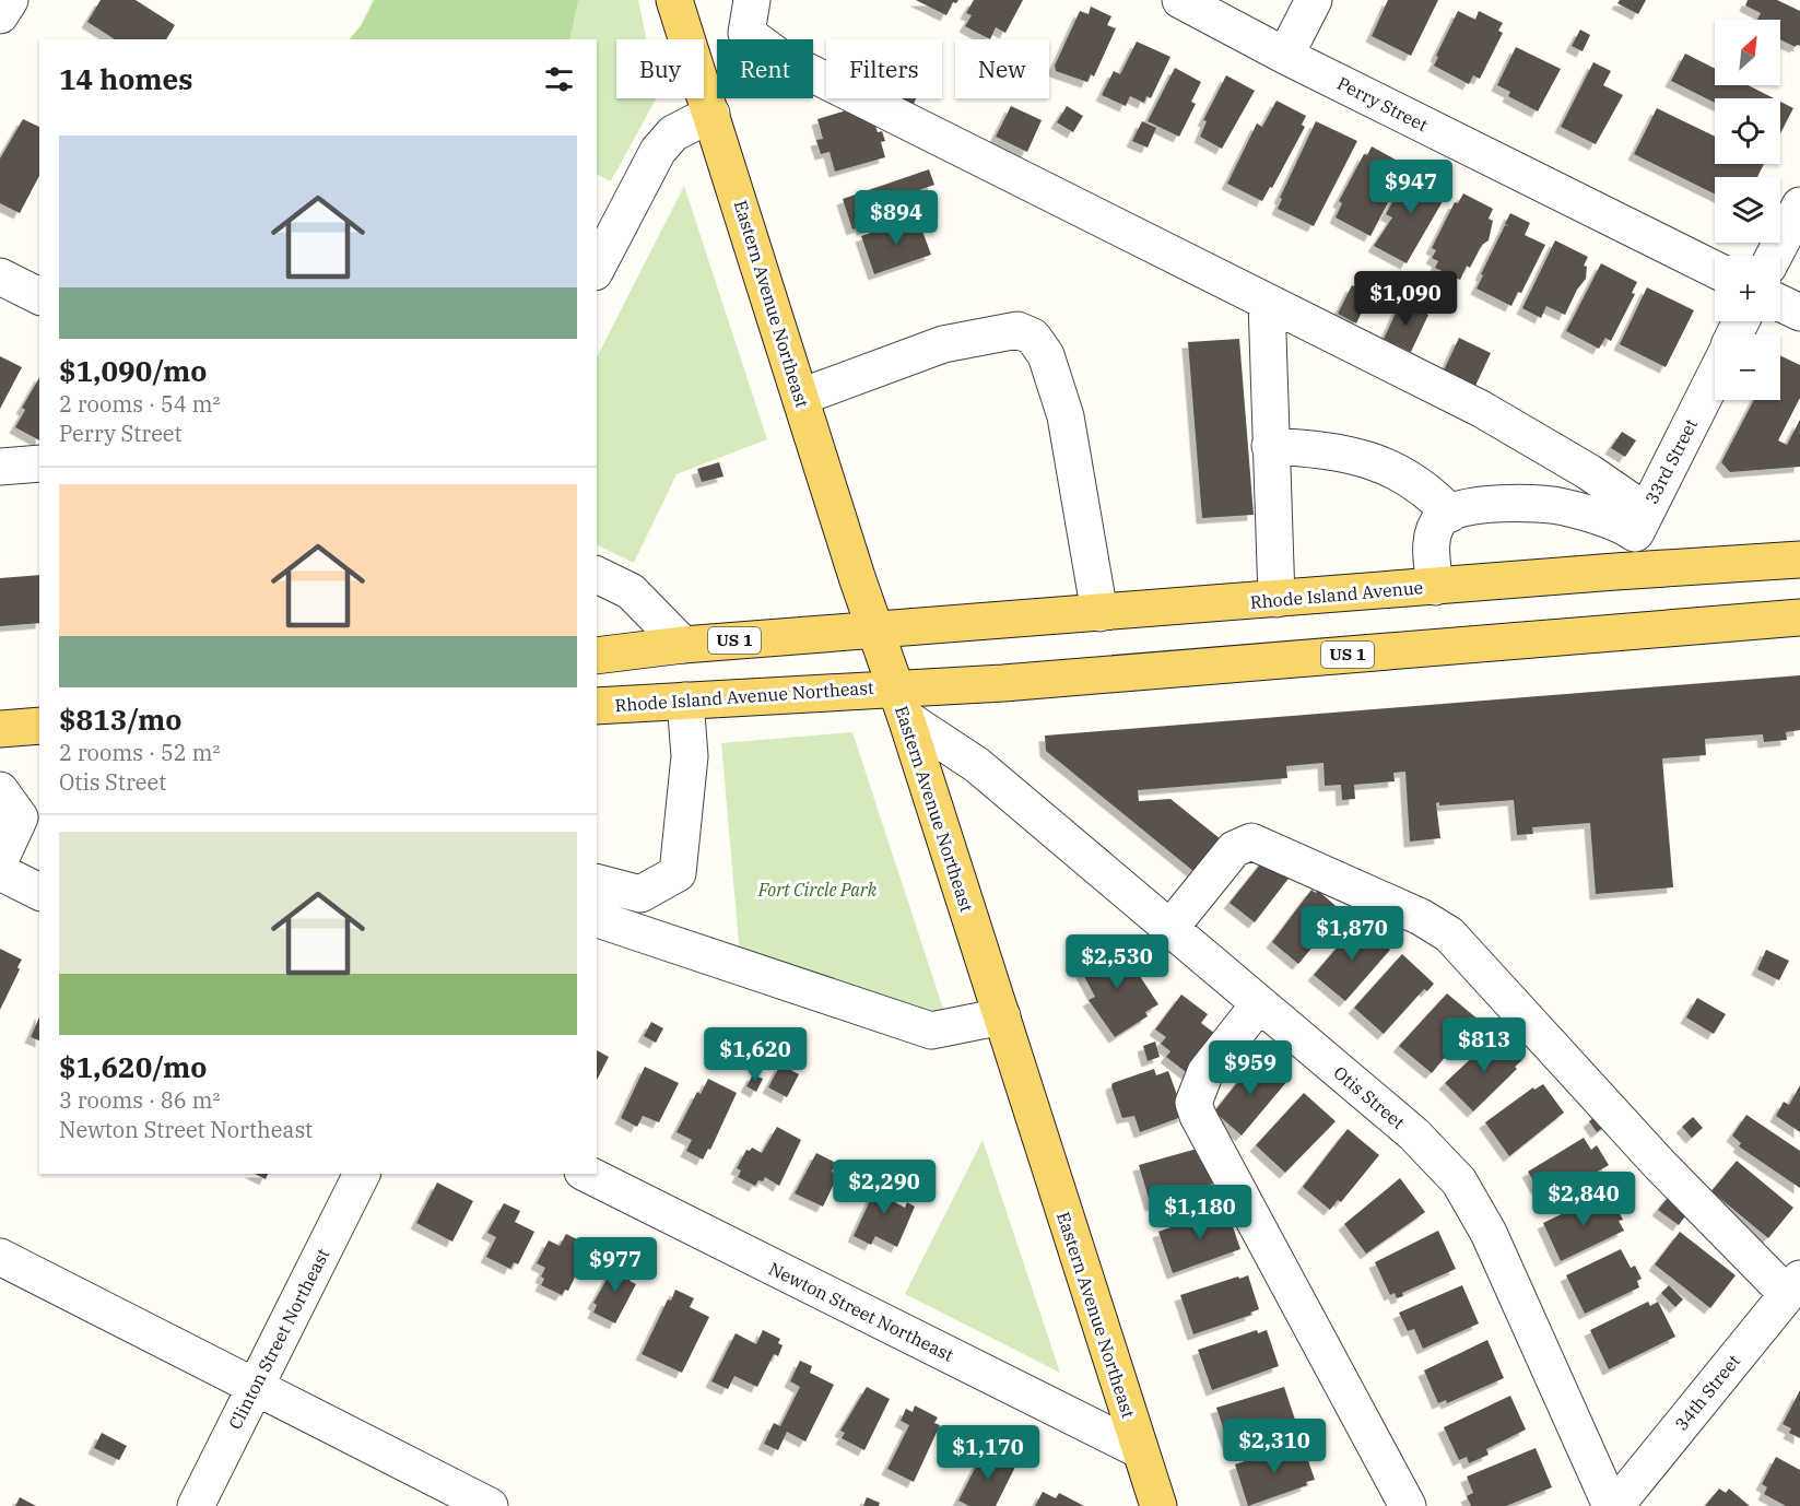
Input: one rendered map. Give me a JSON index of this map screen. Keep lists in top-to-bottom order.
{
  "streets": {
    "main road": [
      "Eastern Avenue Northeast",
      "Rhode Island Avenue",
      "US 1",
      "Rhode Island Avenue Northeast"
    ],
    "street": [
      "Perry Street",
      "33rd Street",
      "Otis Street",
      "Newton Street Northeast",
      "Clinton Street Northeast",
      "34th Street"
    ]
  },
  "crossings": [
    ["Eastern Avenue Northeast", "Rhode Island Avenue"],
    ["Eastern Avenue Northeast", "US 1"],
    ["Eastern Avenue Northeast", "Rhode Island Avenue Northeast"],
    ["Eastern Avenue Northeast", "Otis Street"],
    ["Eastern Avenue Northeast", "Newton Street Northeast"],
    ["33rd Street", "Rhode Island Avenue"],
    ["Rhode Island Avenue", "US 1"],
    ["US 1", "Rhode Island Avenue Northeast"],
    ["US 1", "Otis Street"],
    ["Rhode Island Avenue Northeast", "Otis Street"],
    ["Otis Street", "34th Street"]
  ],
  "parks": ["Fort Circle Park"],
  "north": "top right",
  "page": {
    "map_buttons": ["+", "−"],
    "chip": [
      "Buy",
      "Rent",
      "Filters",
      "New"
    ],
    "heading": "14 homes",
    "list": [
      {
        "name": "$1,090/mo",
        "note": "2 rooms · 54 m² · Perry Street"
      },
      {
        "name": "$813/mo",
        "note": "2 rooms · 52 m² · Otis Street"
      },
      {
        "name": "$1,620/mo",
        "note": "3 rooms · 86 m² · Newton Street Northeast"
      }
    ],
    "price": [
      "$947",
      "$894",
      "$1,090",
      "$1,870",
      "$2,530",
      "$813",
      "$1,620",
      "$959",
      "$2,290",
      "$2,840",
      "$1,180",
      "$977",
      "$2,310",
      "$1,170"
    ]
  }
}
